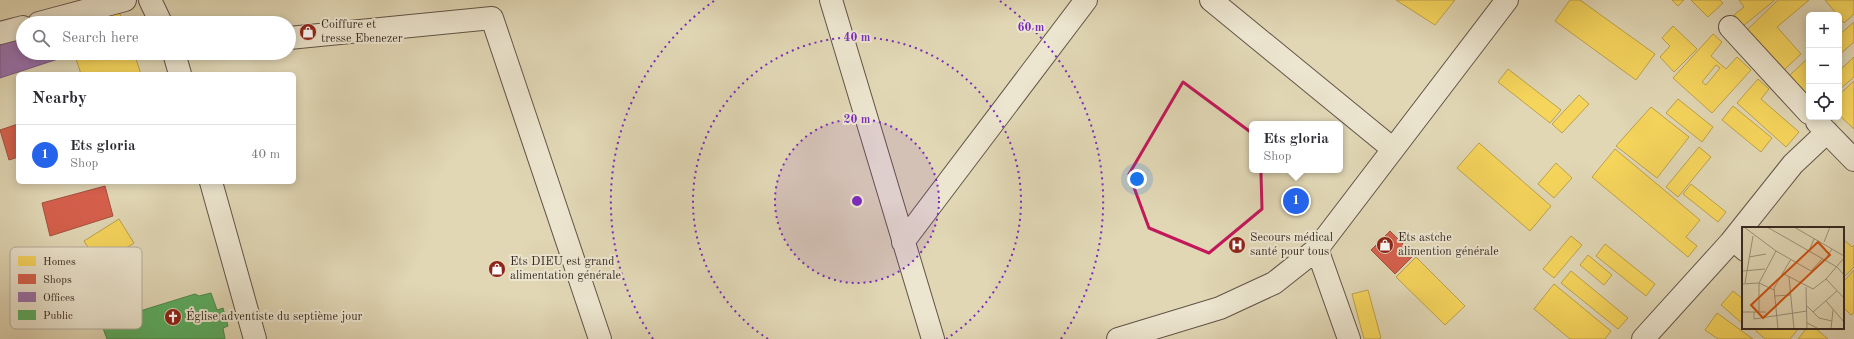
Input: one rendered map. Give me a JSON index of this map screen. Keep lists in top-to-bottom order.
{
  "places": {
    "shop": ["Coiffure et tresse Ebenezer", "Ets astche alimention générale", "Ets DIEU est grand alimentation générale"],
    "hospital": ["Secours médical santé pour tous"],
    "church": ["Église adventiste du septième jour"]
  },
  "legend": [
    "Homes",
    "Shops",
    "Offices",
    "Public"
  ],
  "page": {
    "map_buttons": ["+", "−"],
    "search": "Search here",
    "heading": "Nearby",
    "popup": ["Ets gloria", "Shop"],
    "list": [
      {
        "mark": "1",
        "name": "Ets gloria",
        "note": "Shop",
        "value": "40 m"
      }
    ],
    "pins": "1"
  },
  "rings": ["60 m", "40 m", "20 m"]
}
